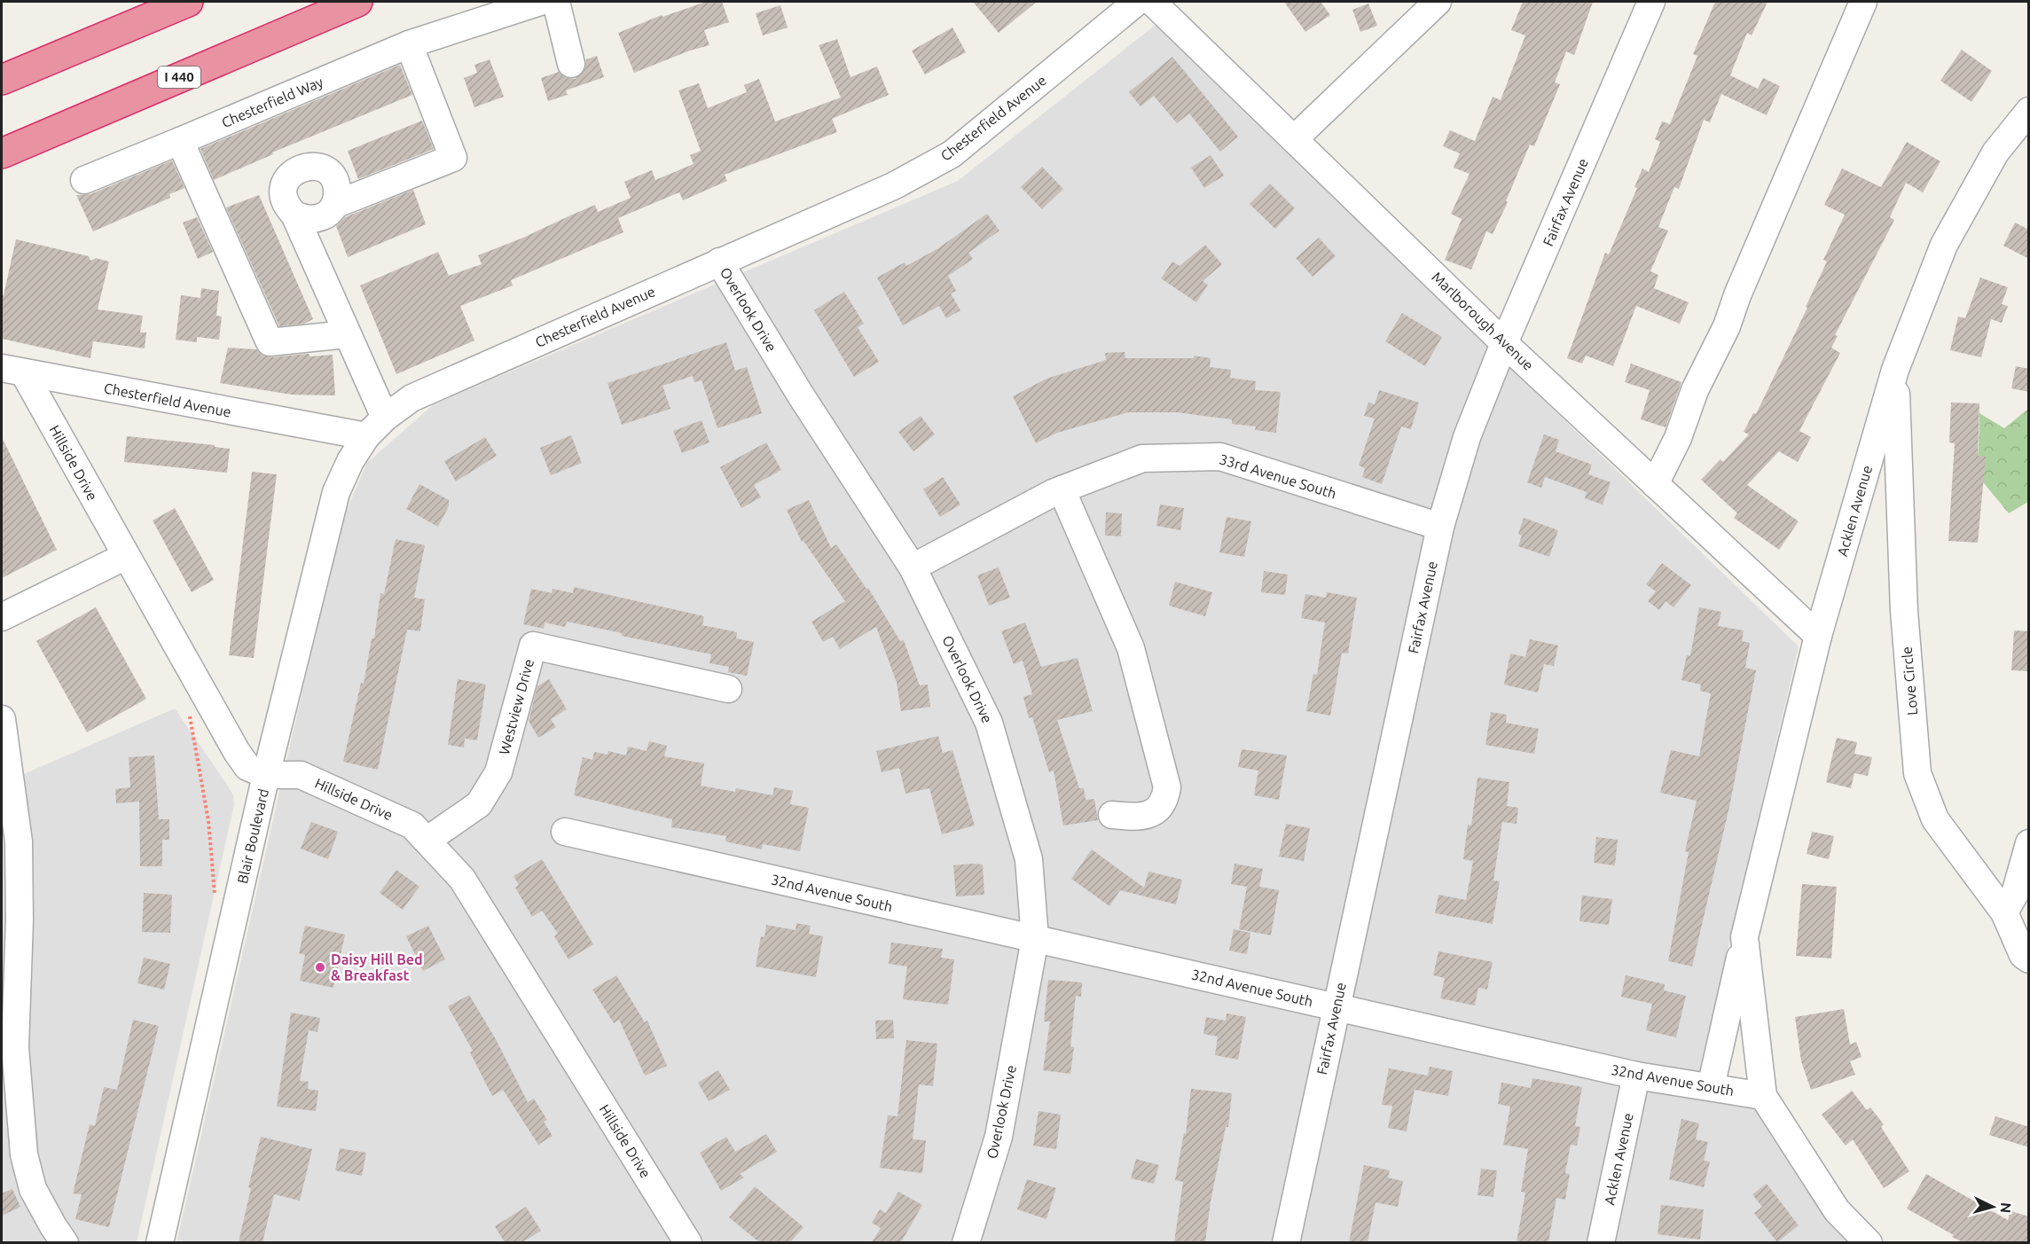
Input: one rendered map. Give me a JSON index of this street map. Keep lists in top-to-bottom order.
{
  "streets": {
    "highway": ["I 440"],
    "street": [
      "Chesterfield Way",
      "Chesterfield Avenue",
      "Fairfax Avenue",
      "Overlook Drive",
      "Marlborough Avenue",
      "Hillside Drive",
      "33rd Avenue South",
      "Acklen Avenue",
      "Love Circle",
      "Westview Drive",
      "Blair Boulevard",
      "32nd Avenue South"
    ]
  },
  "crossings": [
    ["Chesterfield Avenue", "Overlook Drive"],
    ["Chesterfield Avenue", "Hillside Drive"],
    ["Chesterfield Avenue", "Blair Boulevard"],
    ["Fairfax Avenue", "Marlborough Avenue"],
    ["Fairfax Avenue", "33rd Avenue South"],
    ["Fairfax Avenue", "32nd Avenue South"],
    ["Overlook Drive", "33rd Avenue South"],
    ["Overlook Drive", "32nd Avenue South"],
    ["Marlborough Avenue", "Acklen Avenue"],
    ["Hillside Drive", "Westview Drive"],
    ["Hillside Drive", "Blair Boulevard"],
    ["Acklen Avenue", "Love Circle"],
    ["Acklen Avenue", "32nd Avenue South"]
  ],
  "places": ["Daisy Hill Bed & Breakfast"],
  "north": "right"
}
